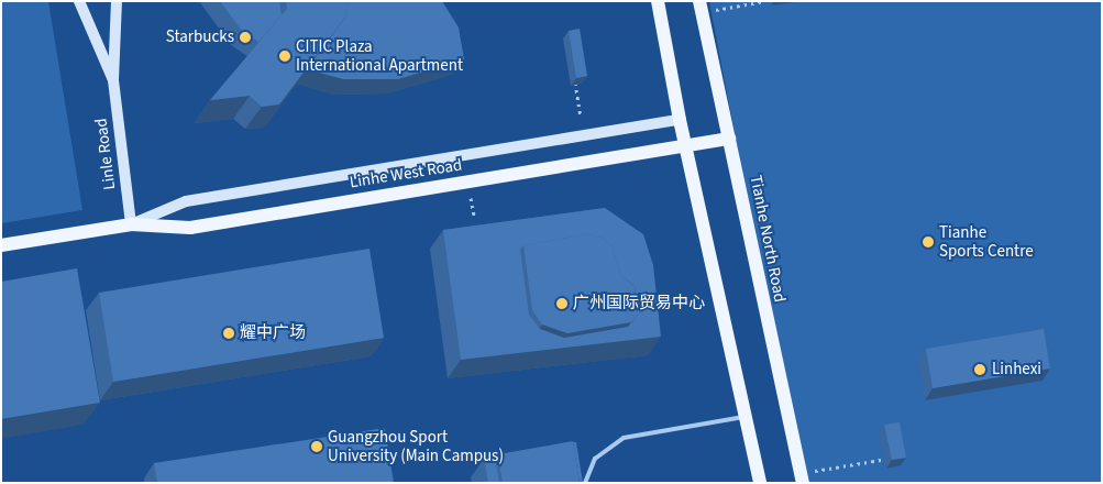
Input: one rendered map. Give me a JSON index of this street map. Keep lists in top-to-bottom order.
{
  "streets": {
    "main road": ["Linhe West Road", "Tianhe North Road"],
    "street": ["Linle Road"]
  },
  "crossings": [
    ["Linle Road", "Linhe West Road"],
    ["Linhe West Road", "Tianhe North Road"]
  ],
  "places": [
    "Starbucks",
    "CITIC Plaza International Apartment",
    "Tianhe Sports Centre",
    "广州国际贸易中心",
    "耀中广场",
    "Linhexi",
    "Guangzhou Sport University (Main Campus)"
  ]
}
